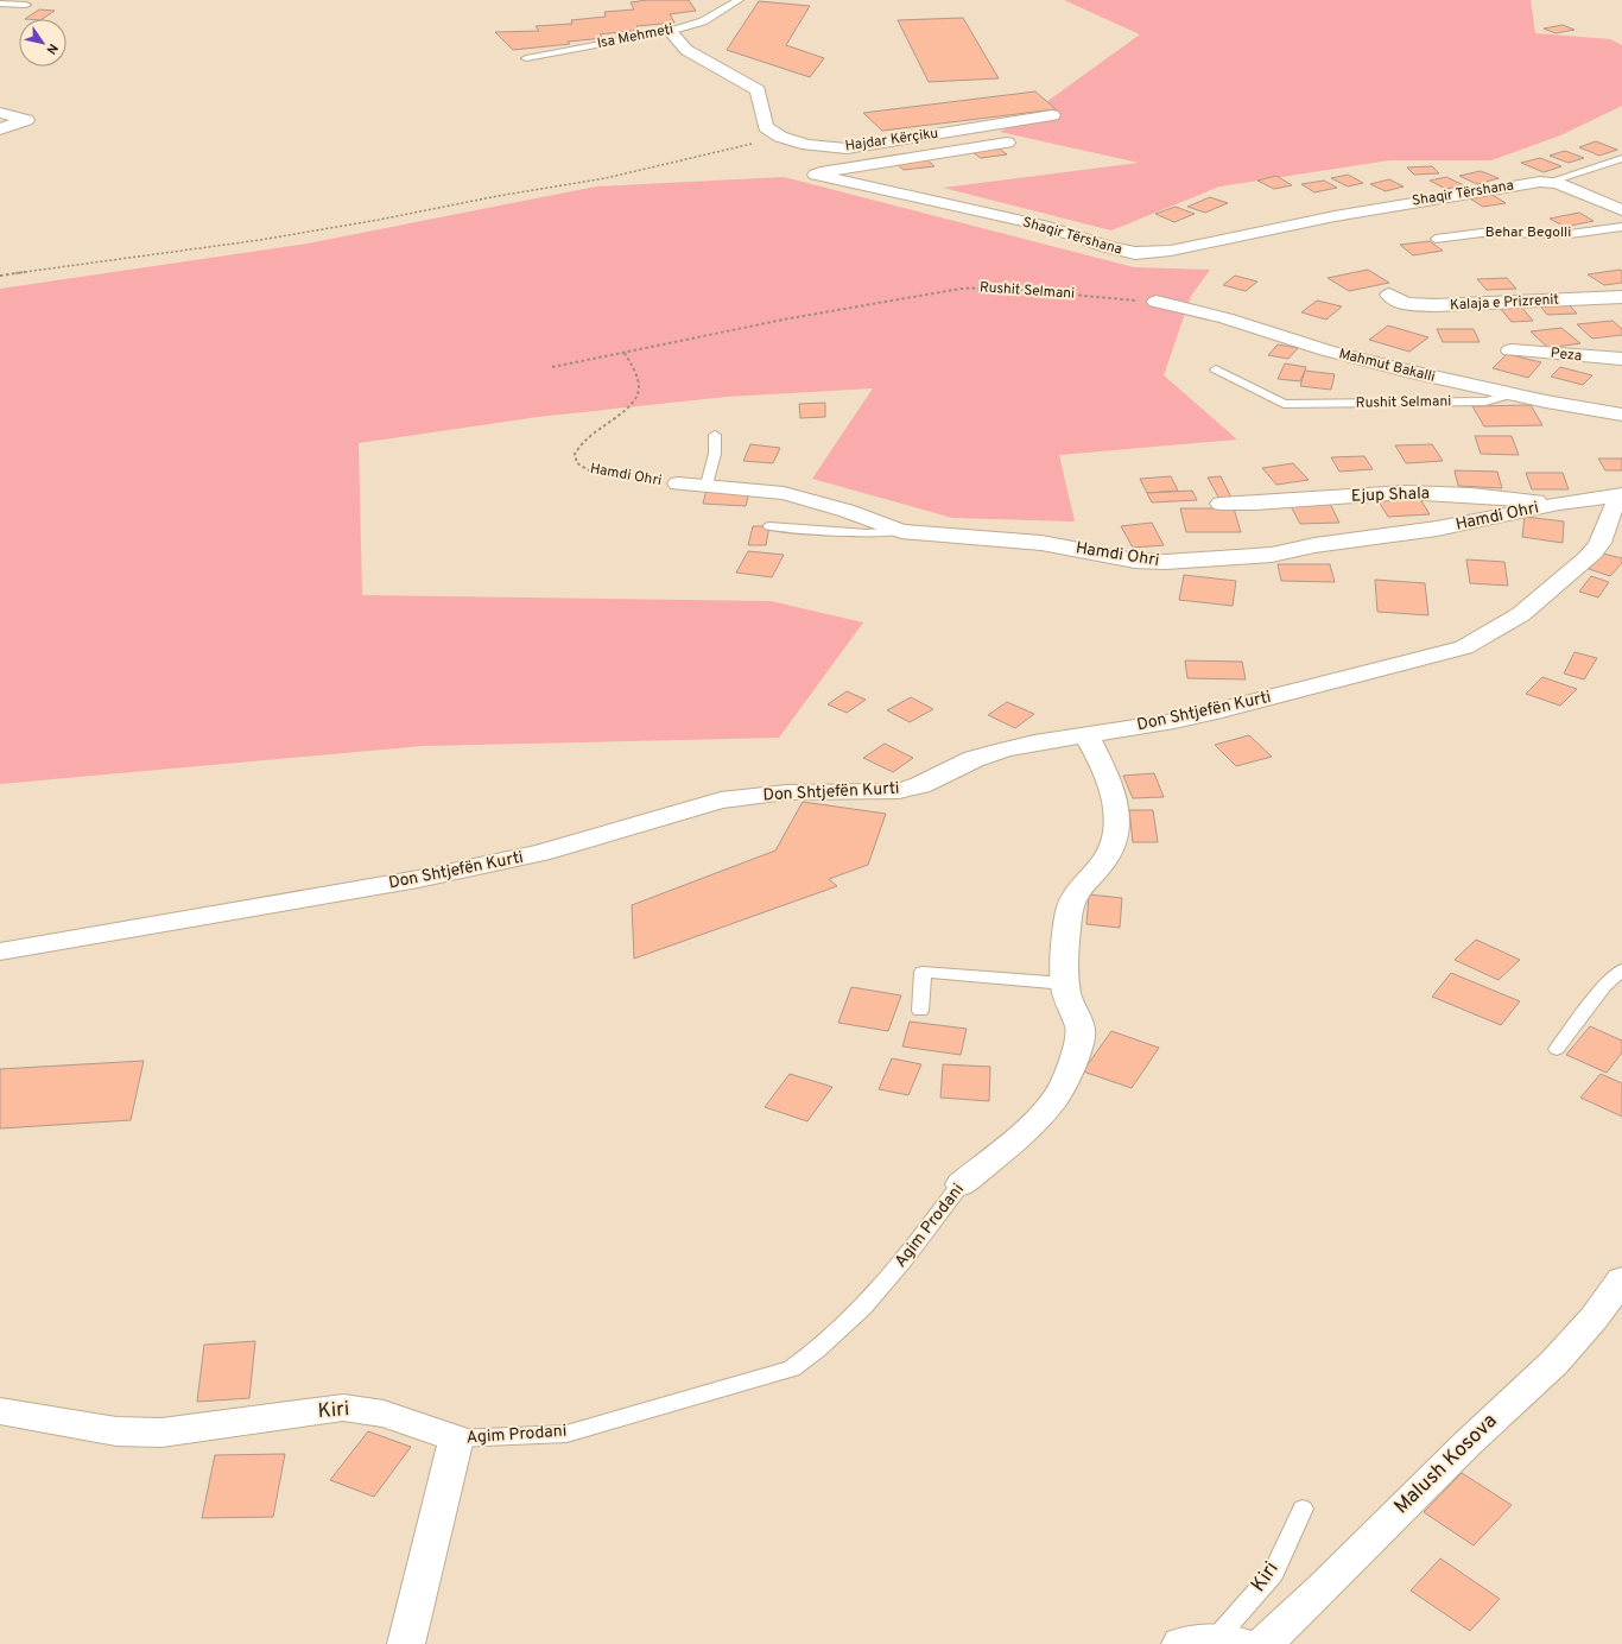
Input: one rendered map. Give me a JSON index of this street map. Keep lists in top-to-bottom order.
{
  "streets": {
    "street": [
      "Hajdar Kërçiku",
      "Shaqir Tërshana",
      "Kalaja e Prizrenit",
      "Peza",
      "Mahmut Bakalli",
      "Hamdi Ohri",
      "Ejup Shala",
      "Don Shtjefën Kurti",
      "Agim Prodani",
      "Kiri",
      "Malush Kosova"
    ],
    "lane": ["Isa Mehmeti", "Behar Begolli", "Rushit Selmani"]
  },
  "crossings": [
    ["Rushit Selmani", "Mahmut Bakalli"],
    ["Rushit Selmani", "Hamdi Ohri"],
    ["Hamdi Ohri", "Ejup Shala"],
    ["Don Shtjefën Kurti", "Agim Prodani"],
    ["Agim Prodani", "Kiri"]
  ],
  "north": "bottom right"
}
